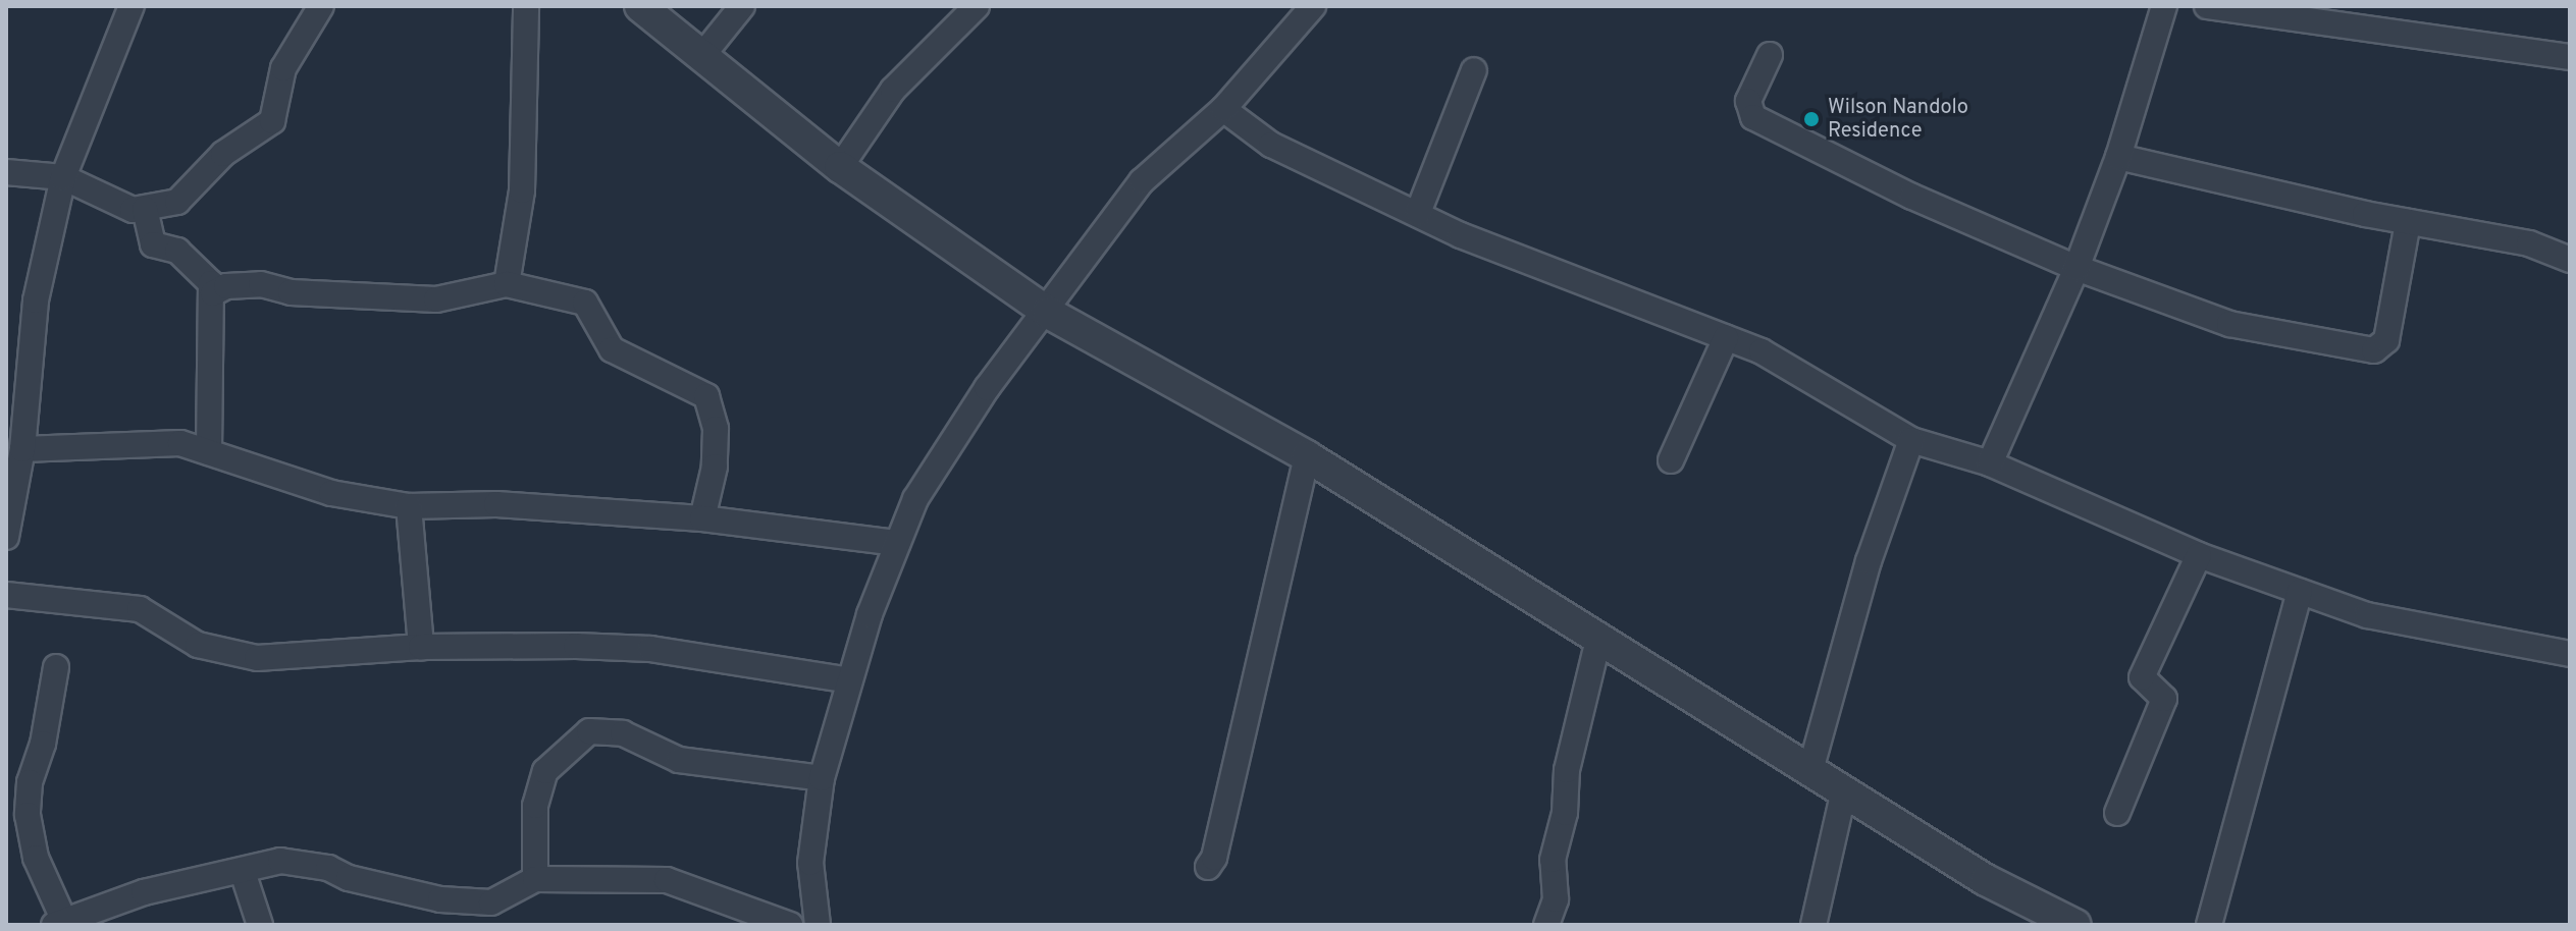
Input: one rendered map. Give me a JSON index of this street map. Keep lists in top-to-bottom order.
{
  "places": ["Wilson Nandolo Residence"]
}
